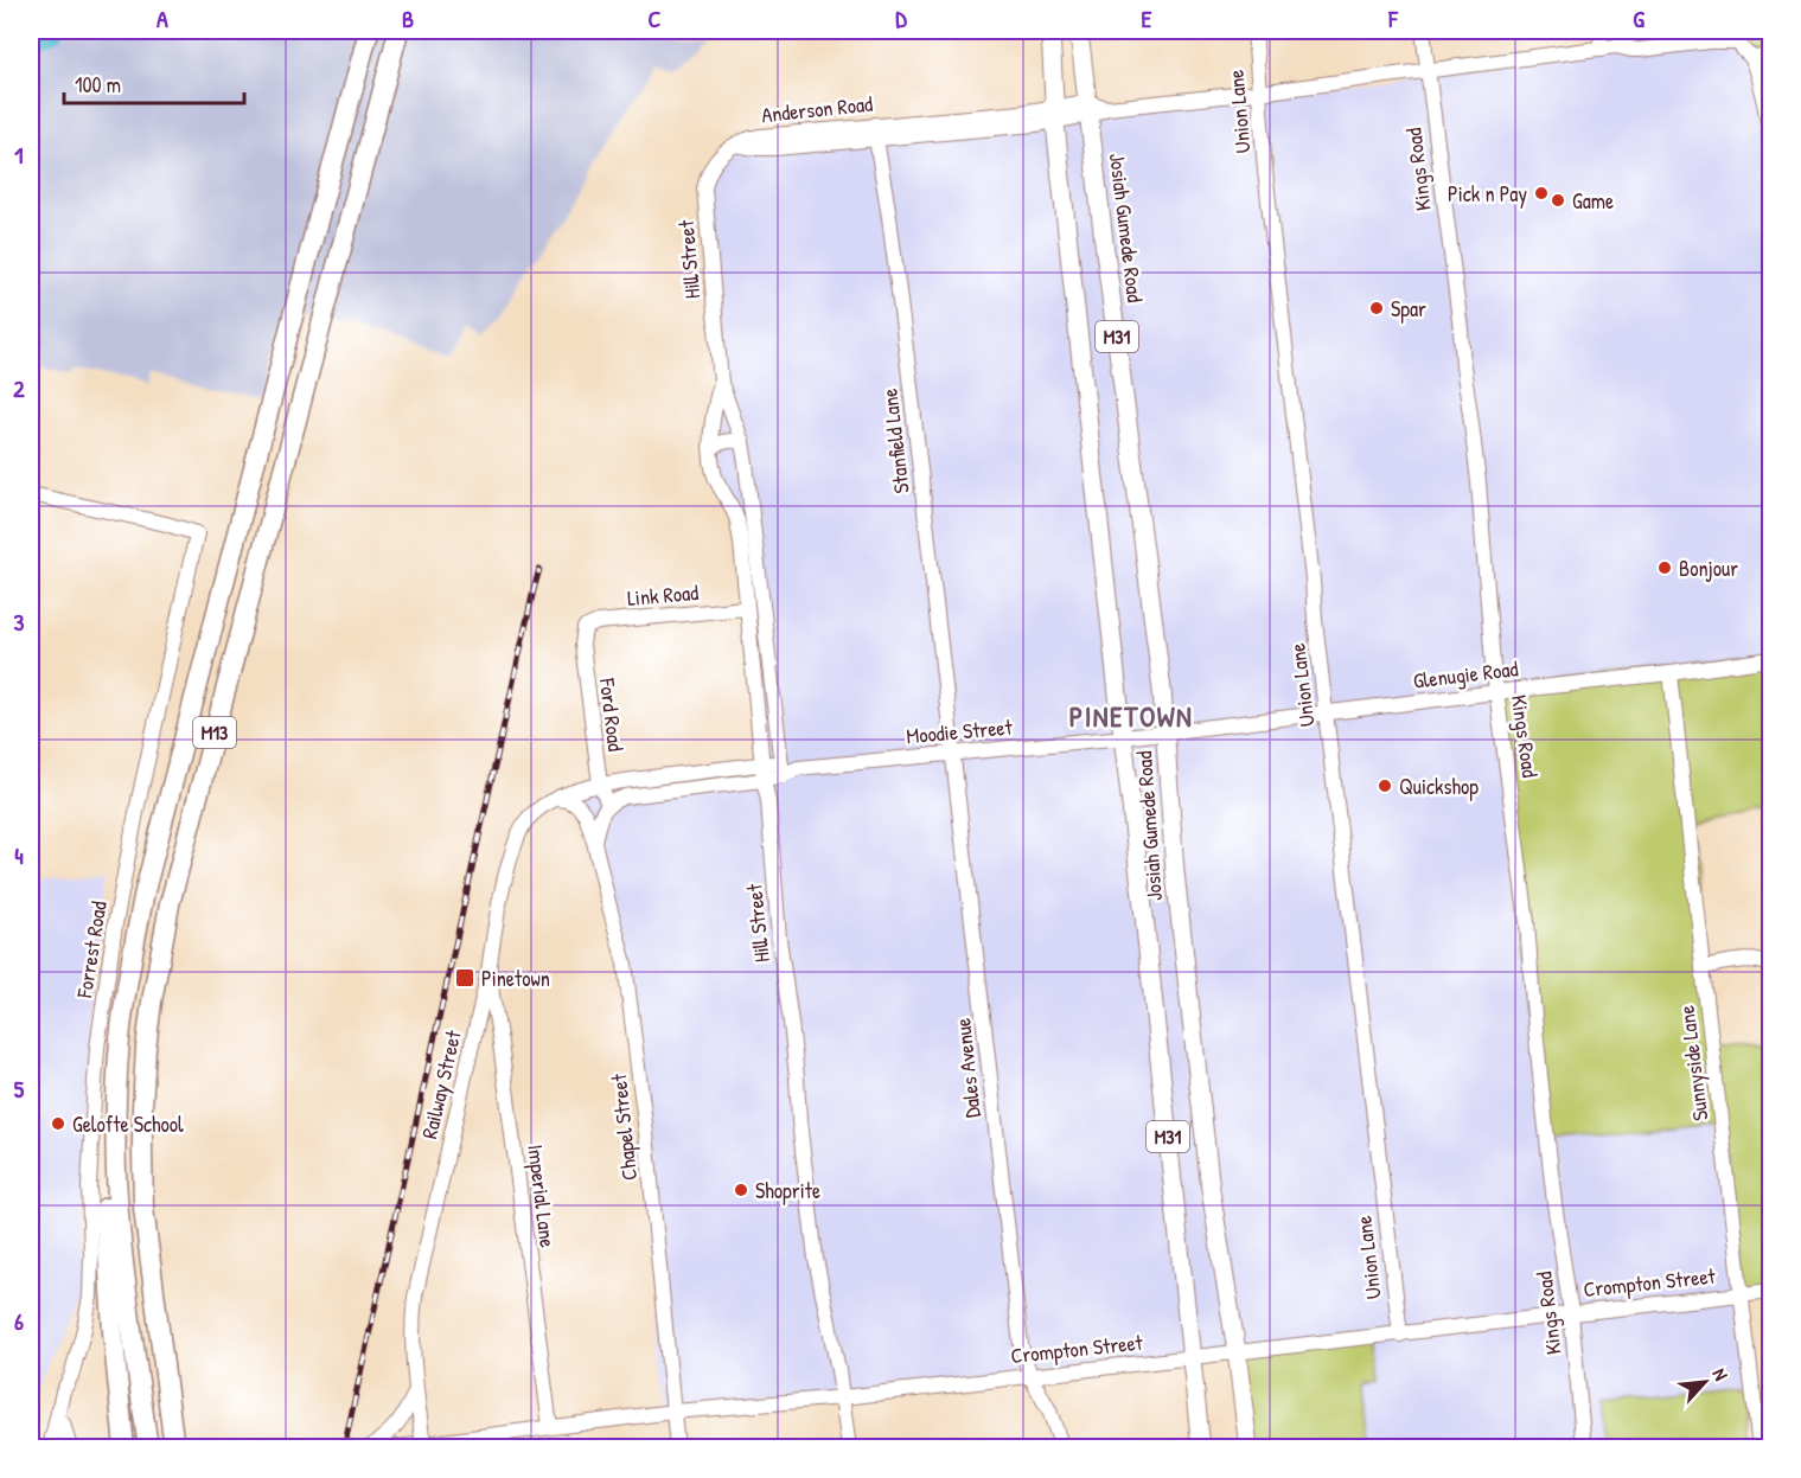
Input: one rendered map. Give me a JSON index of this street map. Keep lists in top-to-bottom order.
{
  "streets": {
    "highway": ["M13"],
    "main road": ["Josiah Gumede Road", "M31"],
    "street": [
      "Anderson Road",
      "Union Lane",
      "Kings Road",
      "Hill Street",
      "Stanfield Lane",
      "Link Road",
      "Glenugie Road",
      "Ford Road",
      "Moodie Street",
      "Forrest Road",
      "Sunnyside Lane",
      "Dales Avenue",
      "Railway Street",
      "Chapel Street",
      "Imperial Lane",
      "Crompton Street"
    ]
  },
  "crossings": [
    ["Anderson Road", "Union Lane"],
    ["Anderson Road", "Kings Road"],
    ["Anderson Road", "Josiah Gumede Road"],
    ["Anderson Road", "Hill Street"],
    ["Anderson Road", "Stanfield Lane"],
    ["Union Lane", "Glenugie Road"],
    ["Union Lane", "Crompton Street"],
    ["Kings Road", "Glenugie Road"],
    ["Kings Road", "Crompton Street"],
    ["Josiah Gumede Road", "Glenugie Road"],
    ["Josiah Gumede Road", "Moodie Street"],
    ["Josiah Gumede Road", "Crompton Street"],
    ["Hill Street", "Link Road"],
    ["Hill Street", "Moodie Street"],
    ["Hill Street", "Crompton Street"],
    ["Stanfield Lane", "Moodie Street"],
    ["Stanfield Lane", "Dales Avenue"],
    ["Link Road", "Ford Road"],
    ["Glenugie Road", "Moodie Street"],
    ["Glenugie Road", "Sunnyside Lane"],
    ["Ford Road", "Moodie Street"],
    ["Ford Road", "Railway Street"],
    ["Moodie Street", "Dales Avenue"],
    ["Moodie Street", "Railway Street"],
    ["Sunnyside Lane", "Crompton Street"],
    ["Dales Avenue", "Crompton Street"],
    ["Railway Street", "Chapel Street"],
    ["Railway Street", "Imperial Lane"],
    ["Railway Street", "Crompton Street"],
    ["Chapel Street", "Crompton Street"],
    ["Imperial Lane", "Crompton Street"]
  ],
  "districts": ["PINETOWN"],
  "places": {
    "other": [
      "Pick n Pay",
      "Game",
      "Spar",
      "Bonjour",
      "Quickshop",
      "Gelofte School",
      "Shoprite"
    ],
    "transit": ["Pinetown"]
  },
  "scale_bar": "100 m",
  "north": "top right",
  "grid": {
    "columns": [
      "A",
      "B",
      "C",
      "D",
      "E",
      "F",
      "G"
    ],
    "rows": [
      "1",
      "2",
      "3",
      "4",
      "5",
      "6"
    ]
  }
}
